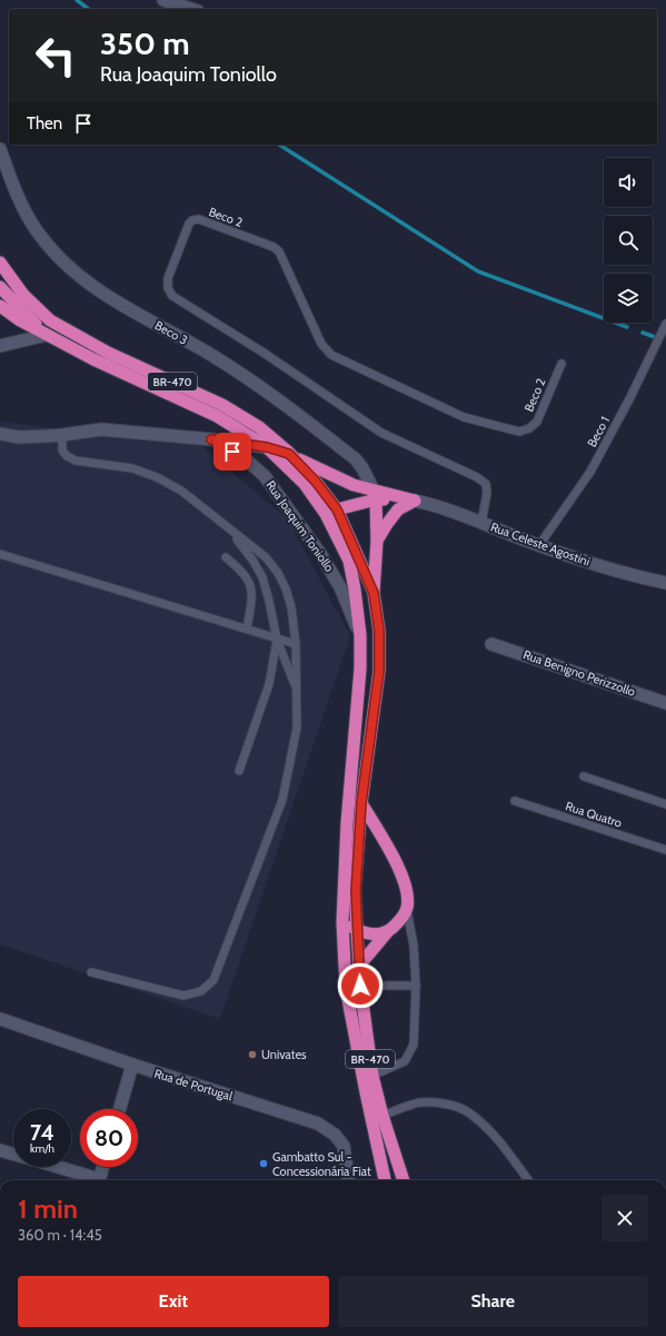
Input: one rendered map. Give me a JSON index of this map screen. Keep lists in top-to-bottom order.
{
  "streets": {
    "highway": ["BR-470"],
    "street": [
      "Beco 3",
      "Rua Joaquim Toniollo",
      "Rua Celeste Agostini",
      "Rua Benigno Perizzollo",
      "Rua de Portugal"
    ],
    "lane": ["Beco 2", "Beco 1", "Rua Quatro"]
  },
  "crossings": [
    ["Beco 2", "Rua Celeste Agostini"],
    ["BR-470", "Rua Joaquim Toniollo"],
    ["Beco 1", "Rua Celeste Agostini"]
  ],
  "places": ["Univates", "Gambatto Sul - Concessionária Fiat"],
  "page": {
    "turn": ["350 m", "Rua Joaquim Toniollo"],
    "then": "Then",
    "speed": "74 km/h",
    "limit": "80",
    "heading": ["1 min", "360 m · 14:45"],
    "buttons": ["Exit", "Share"]
  }
}
